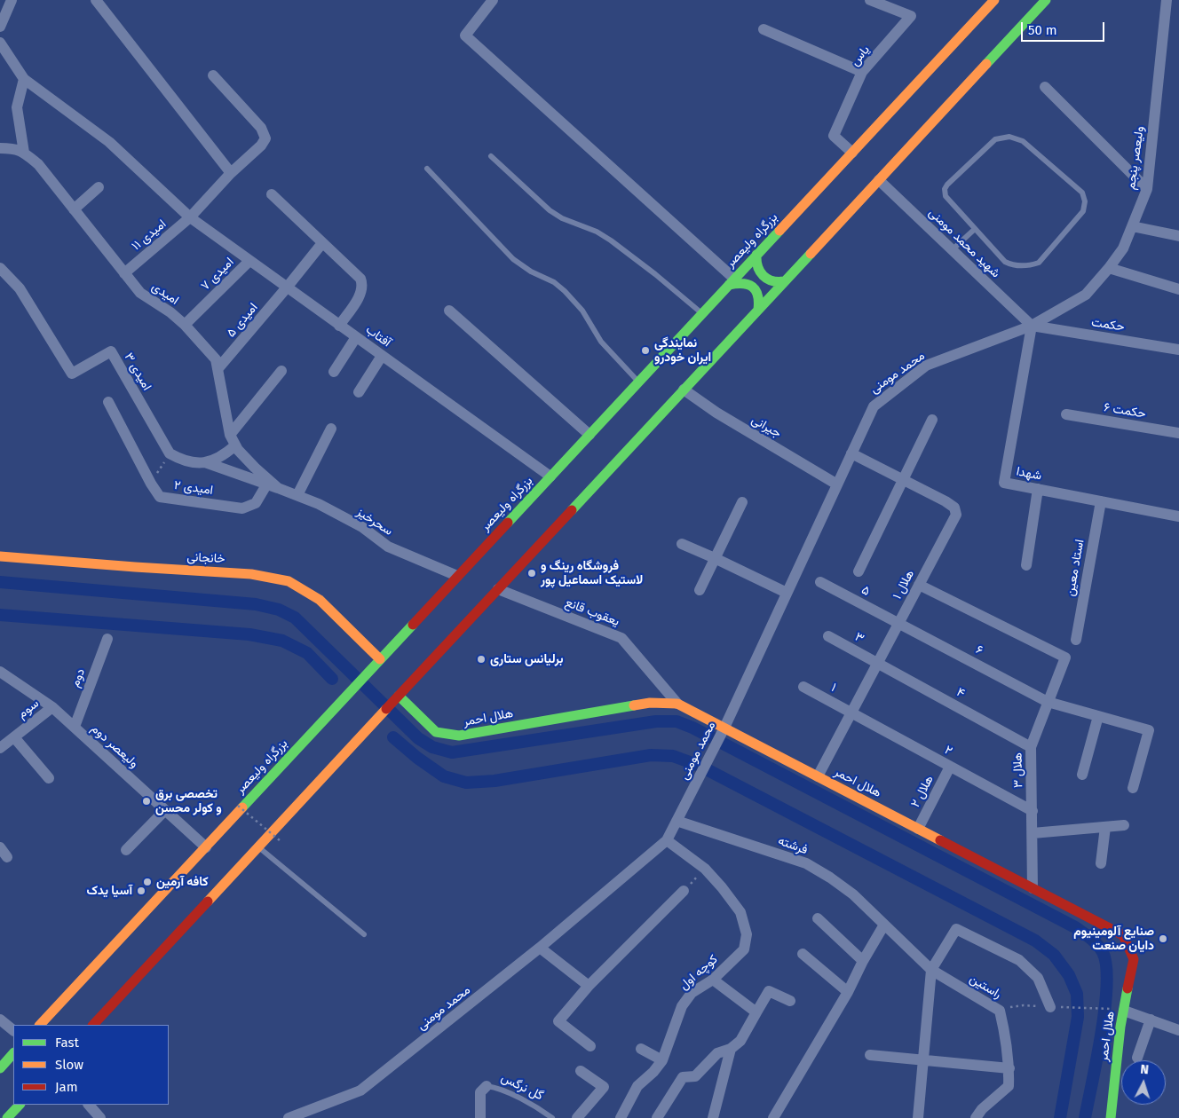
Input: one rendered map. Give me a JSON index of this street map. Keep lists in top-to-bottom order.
{
  "streets": {
    "main road": ["بزرگراه ولیعصر", "خانجانی", "هلال احمر"],
    "street": [
      "یاس",
      "ولیعصر پنجم",
      "امیدی ۱۱",
      "شهید محمد مومنی",
      "امیدی ۷",
      "امیدی",
      "امیدی ۵",
      "حکمت",
      "آفتاب",
      "امیدی ۳",
      "محمد مومنی",
      "حکمت ۶",
      "جیرانی",
      "شهدا",
      "امیدی ۲",
      "سحرخیز",
      "استاد معین",
      "هلال ۱",
      "۵",
      "یعقوب قانع",
      "۳",
      "۶",
      "دوم",
      "۱",
      "۴",
      "سوم",
      "ولیعصر دوم",
      "۲",
      "هلال ۳",
      "هلال ۲",
      "فرشته",
      "کوچه اول",
      "راستین",
      "گل نرگس"
    ]
  },
  "crossings": [
    ["یاس", "بزرگراه ولیعصر"],
    ["ولیعصر پنجم", "شهید محمد مومنی"],
    ["ولیعصر پنجم", "حکمت"],
    ["ولیعصر پنجم", "محمد مومنی"],
    ["ولیعصر پنجم", "شهدا"],
    ["امیدی ۱۱", "امیدی"],
    ["امیدی ۱۱", "آفتاب"],
    ["بزرگراه ولیعصر", "آفتاب"],
    ["بزرگراه ولیعصر", "سحرخیز"],
    ["بزرگراه ولیعصر", "خانجانی"],
    ["بزرگراه ولیعصر", "ولیعصر دوم"],
    ["شهید محمد مومنی", "حکمت"],
    ["شهید محمد مومنی", "محمد مومنی"],
    ["شهید محمد مومنی", "شهدا"],
    ["امیدی ۷", "امیدی"],
    ["امیدی ۷", "آفتاب"],
    ["امیدی", "امیدی ۵"],
    ["امیدی", "امیدی ۲"],
    ["امیدی", "سحرخیز"],
    ["امیدی ۵", "آفتاب"],
    ["حکمت", "محمد مومنی"],
    ["حکمت", "شهدا"],
    ["محمد مومنی", "جیرانی"],
    ["محمد مومنی", "شهدا"],
    ["محمد مومنی", "هلال ۱"],
    ["محمد مومنی", "هلال احمر"],
    ["محمد مومنی", "فرشته"],
    ["محمد مومنی", "کوچه اول"],
    ["شهدا", "استاد معین"],
    ["امیدی ۲", "سحرخیز"],
    ["هلال ۱", "۵"],
    ["هلال ۱", "۳"],
    ["هلال ۱", "۶"],
    ["هلال ۱", "۱"],
    ["هلال ۱", "۴"],
    ["هلال ۱", "هلال احمر"],
    ["هلال ۱", "۲"],
    ["هلال ۱", "هلال ۳"],
    ["۵", "۶"],
    ["یعقوب قانع", "هلال احمر"],
    ["۳", "۴"],
    ["۶", "هلال ۳"],
    ["دوم", "ولیعصر دوم"],
    ["۱", "۲"],
    ["۴", "هلال ۳"],
    ["سوم", "ولیعصر دوم"],
    ["هلال احمر", "هلال ۳"],
    ["هلال احمر", "هلال ۲"],
    ["۲", "هلال ۳"],
    ["۲", "هلال ۲"],
    ["فرشته", "راستین"]
  ],
  "places": [
    "نمایندگی ایران خودرو",
    "فروشگاه رینگ و لاستیک اسماعیل پور",
    "برلیانس ستاری",
    "تخصصی برق و کولر محسن",
    "کافه آرمین",
    "آسیا یدک",
    "صنايع آلومینیوم دایان صنعت"
  ],
  "legend": ["Fast", "Slow", "Jam"],
  "scale_bar": "50 m",
  "north": "top"
}
